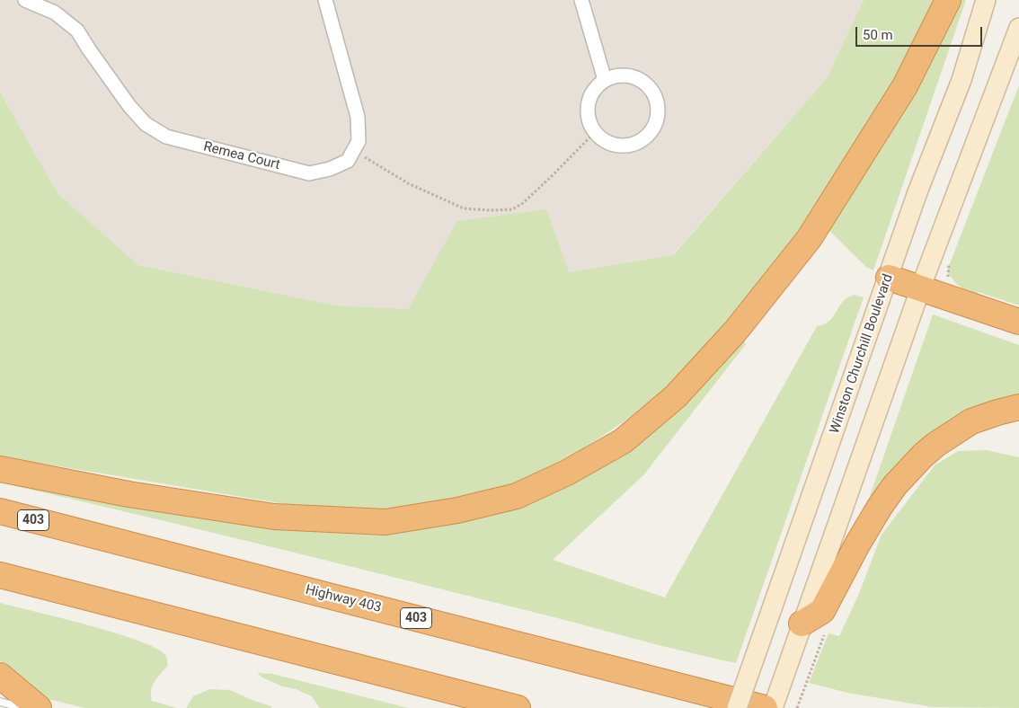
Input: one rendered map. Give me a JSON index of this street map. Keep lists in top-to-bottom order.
{
  "streets": {
    "highway": ["403", "Highway 403"],
    "main road": ["Winston Churchill Boulevard"],
    "street": ["Remea Court"]
  },
  "scale_bar": "50 m"
}
